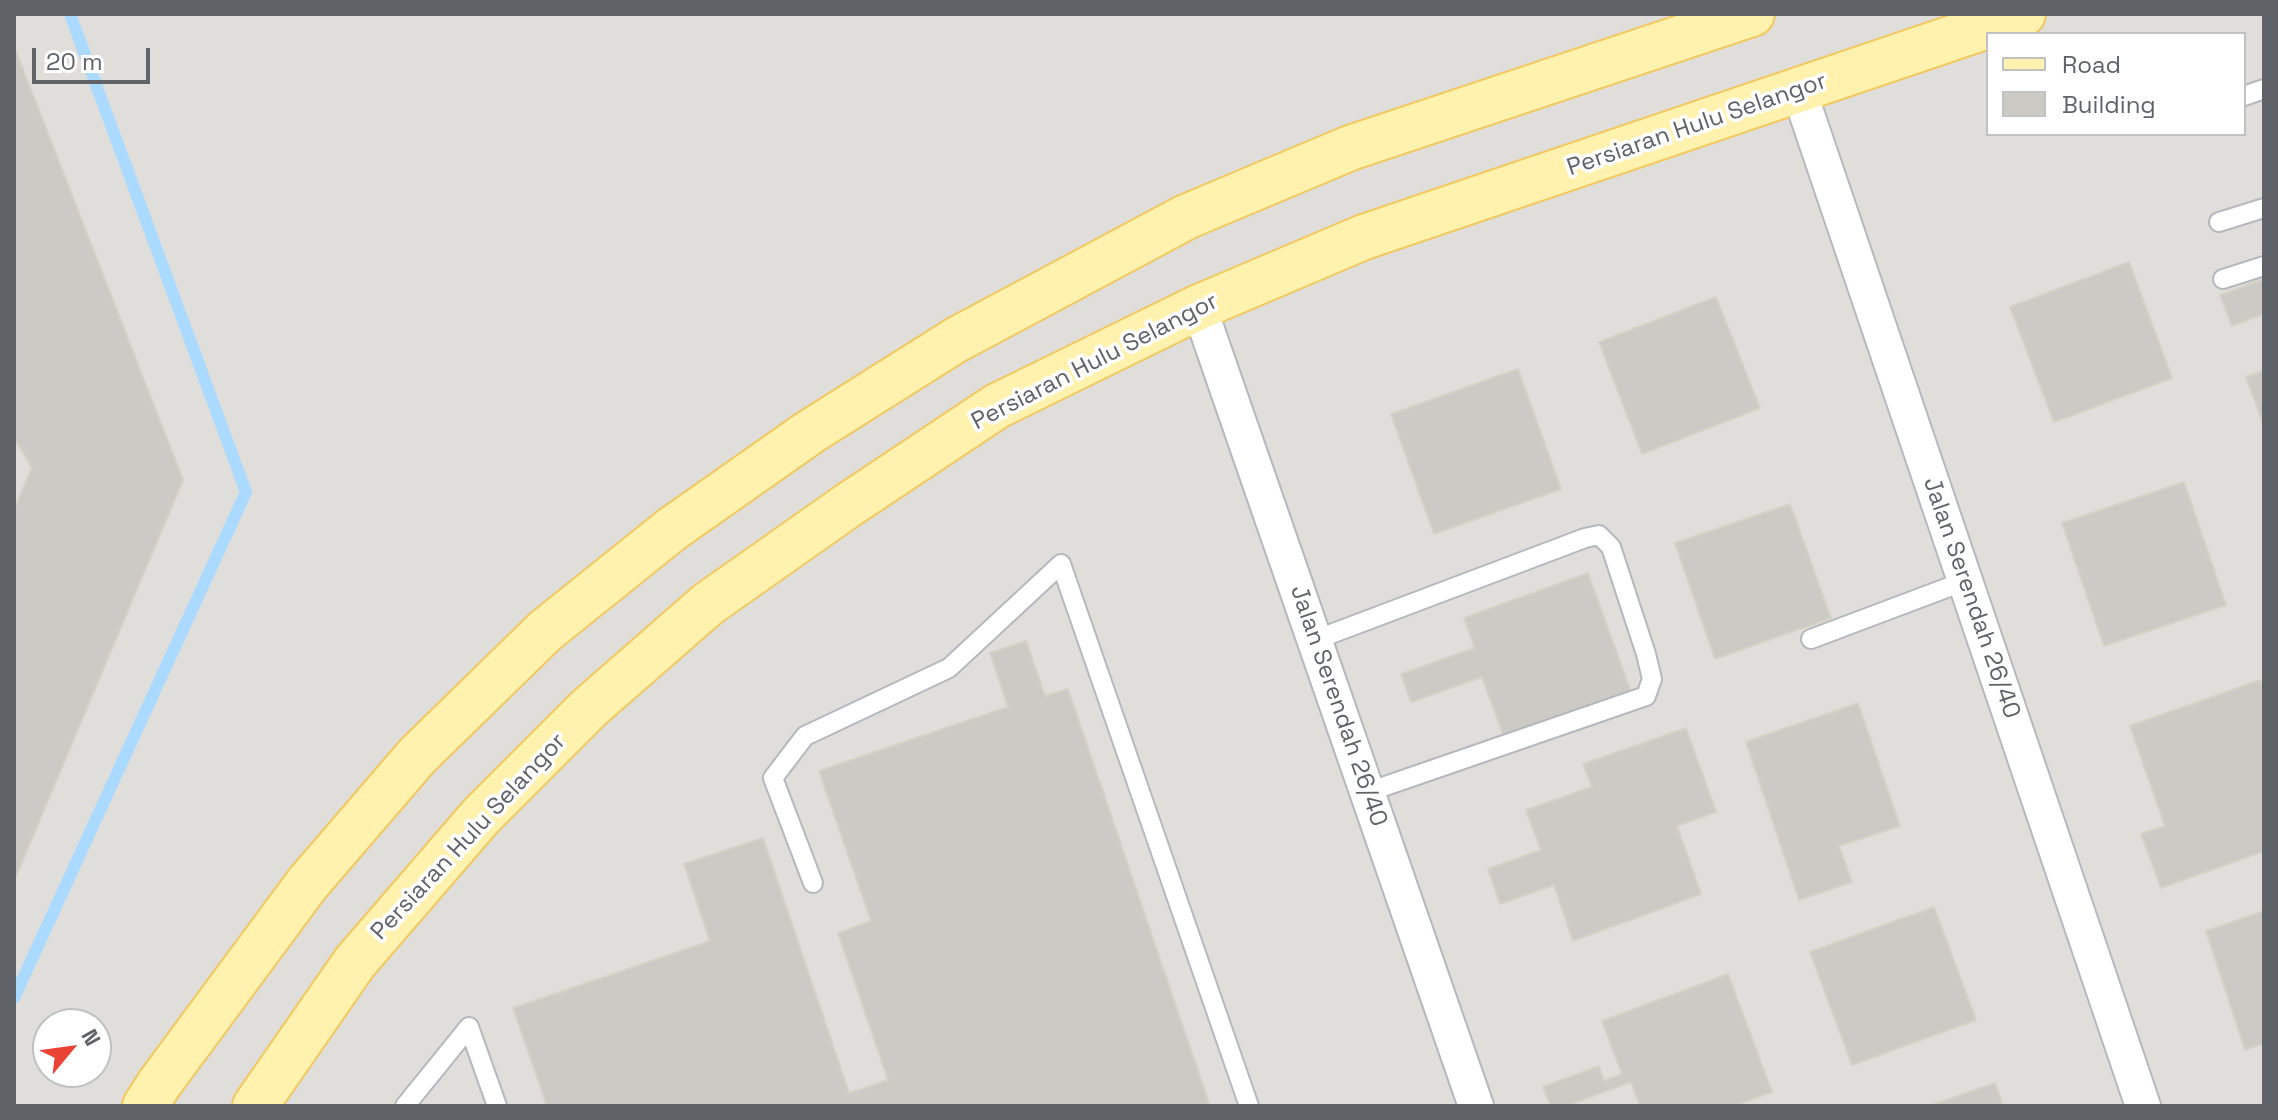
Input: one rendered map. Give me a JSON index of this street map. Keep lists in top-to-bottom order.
{
  "streets": {
    "main road": ["Persiaran Hulu Selangor"],
    "street": ["Jalan Serendah 26/40"]
  },
  "crossings": [
    ["Persiaran Hulu Selangor", "Jalan Serendah 26/40"]
  ],
  "legend": ["Road", "Building"],
  "scale_bar": "20 m",
  "north": "top right"
}
